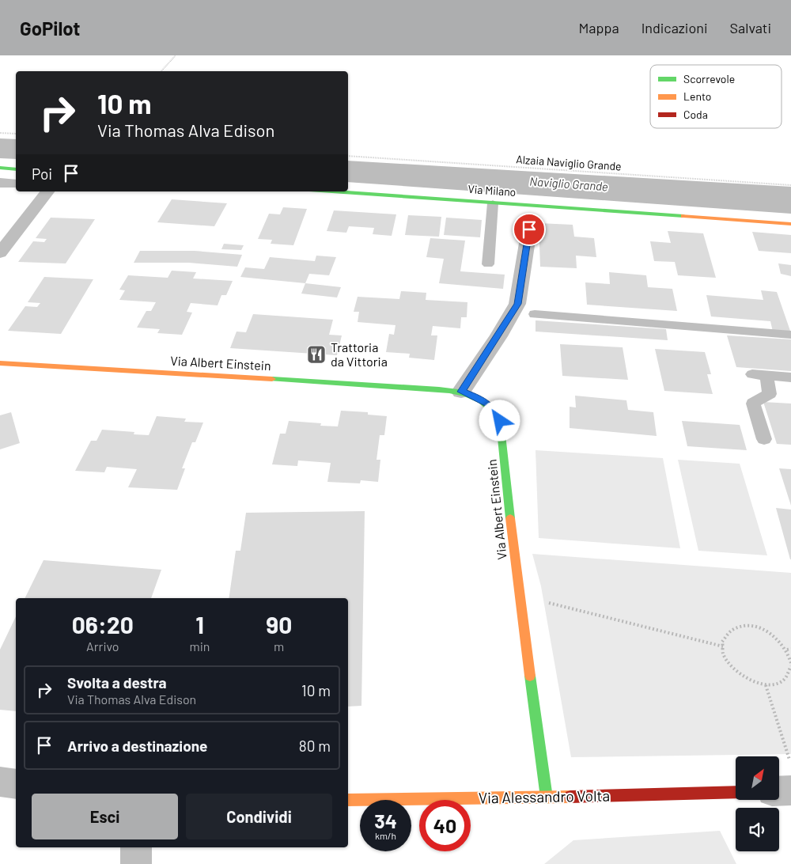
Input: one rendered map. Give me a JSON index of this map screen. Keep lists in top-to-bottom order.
{
  "streets": {
    "street": ["Via Milano", "Via Albert Einstein", "Via Alessandro Volta"],
    "path": ["Alzaia Naviglio Grande"]
  },
  "crossings": [
    ["Via Albert Einstein", "Via Alessandro Volta"]
  ],
  "water": ["Naviglio Grande"],
  "places": {
    "restaurant": ["Trattoria da Vittoria"]
  },
  "legend": ["Scorrevole", "Lento", "Coda"],
  "north": "top right",
  "page": {
    "header": "GoPilot",
    "nav": ["Mappa", "Indicazioni", "Salvati"],
    "turn": ["10 m", "Via Thomas Alva Edison"],
    "then": "Poi",
    "eta": [
      "06:20",
      "Arrivo",
      "1",
      "min",
      "90",
      "m"
    ],
    "list": [
      {
        "name": "Svolta a destra",
        "note": "Via Thomas Alva Edison",
        "value": "10 m"
      },
      {
        "name": "Arrivo a destinazione",
        "value": "80 m"
      }
    ],
    "buttons": ["Esci", "Condividi"],
    "speed": "34 km/h",
    "limit": "40"
  }
}
